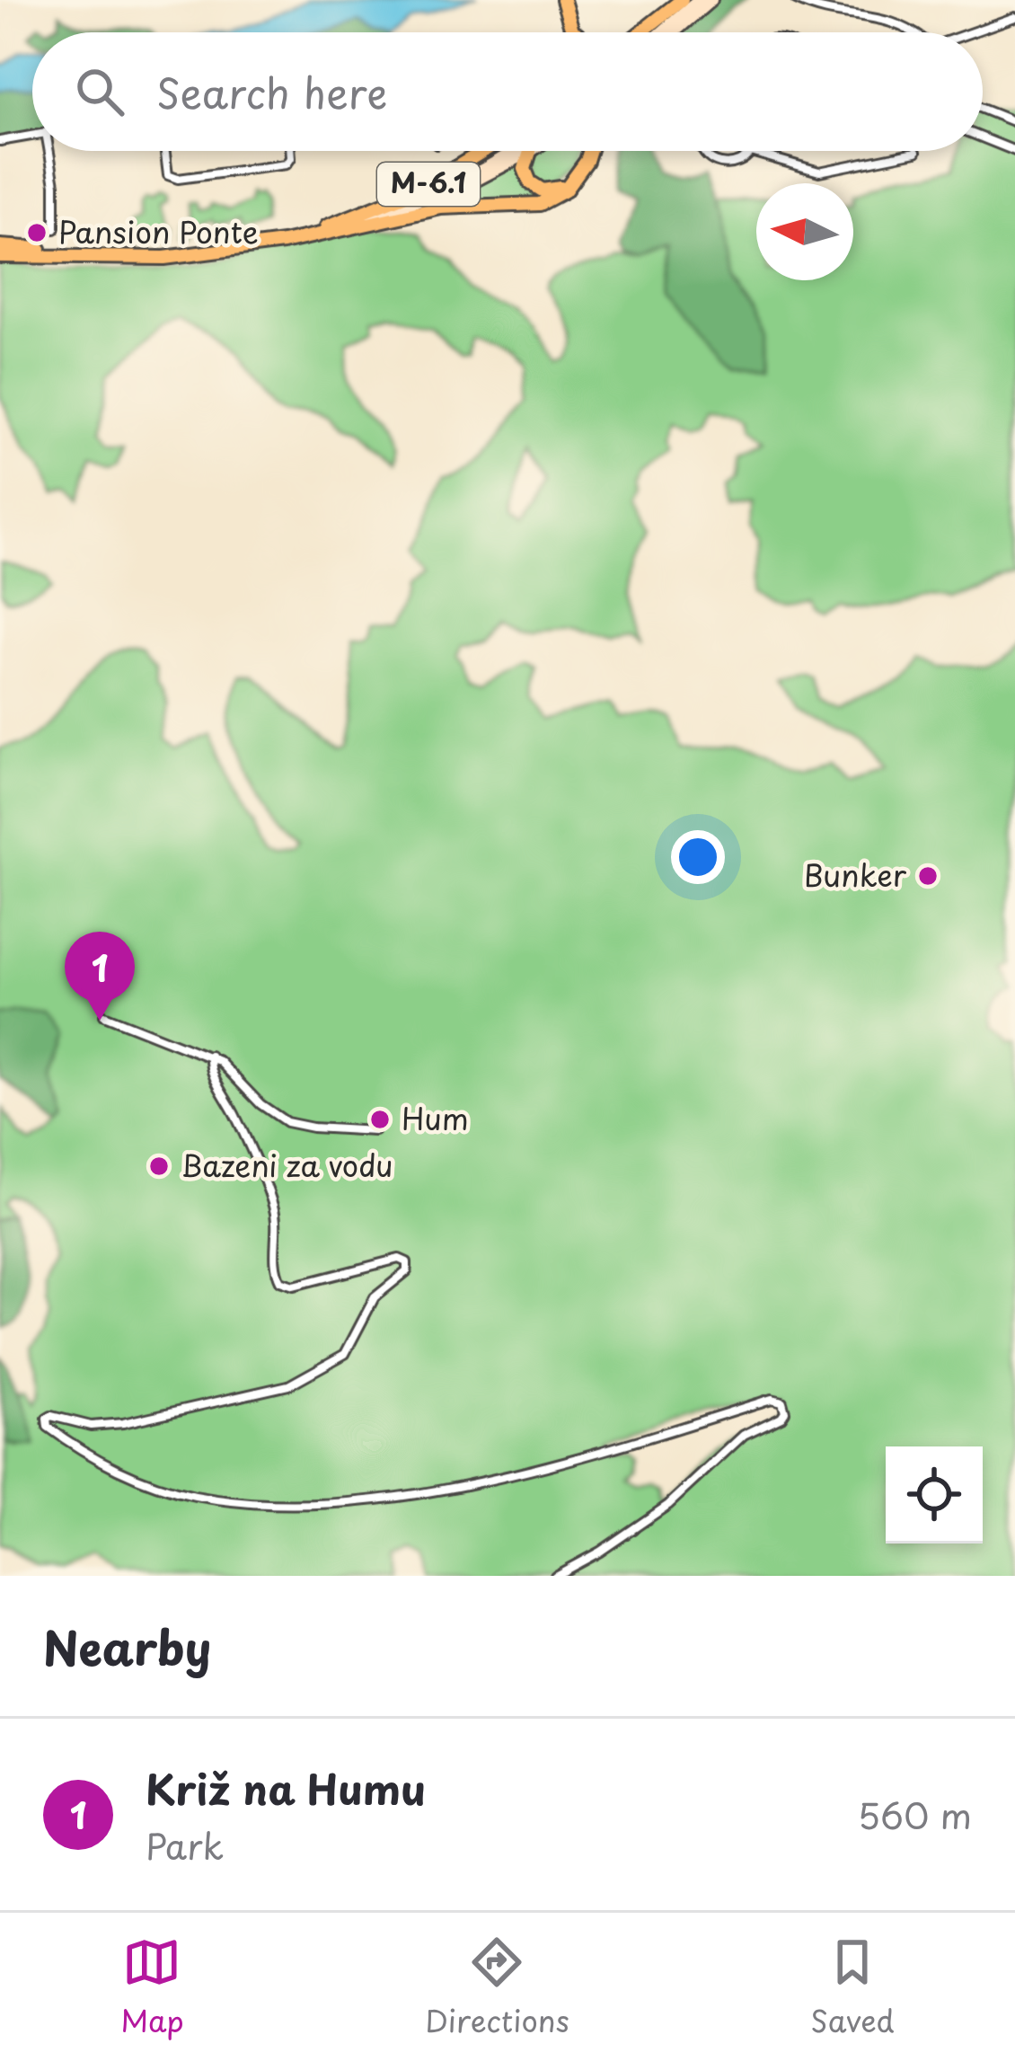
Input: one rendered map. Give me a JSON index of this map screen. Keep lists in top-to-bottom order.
{
  "streets": {
    "main road": ["M-6.1"]
  },
  "places": [
    "Pansion Ponte",
    "Bunker",
    "Hum",
    "Bazeni za vodu"
  ],
  "north": "left",
  "page": {
    "search": "Search here",
    "pins": "1",
    "heading": "Nearby",
    "list": [
      {
        "mark": "1",
        "name": "Križ na Humu",
        "note": "Park",
        "value": "560 m"
      }
    ],
    "nav": ["Map", "Directions", "Saved"]
  }
}
